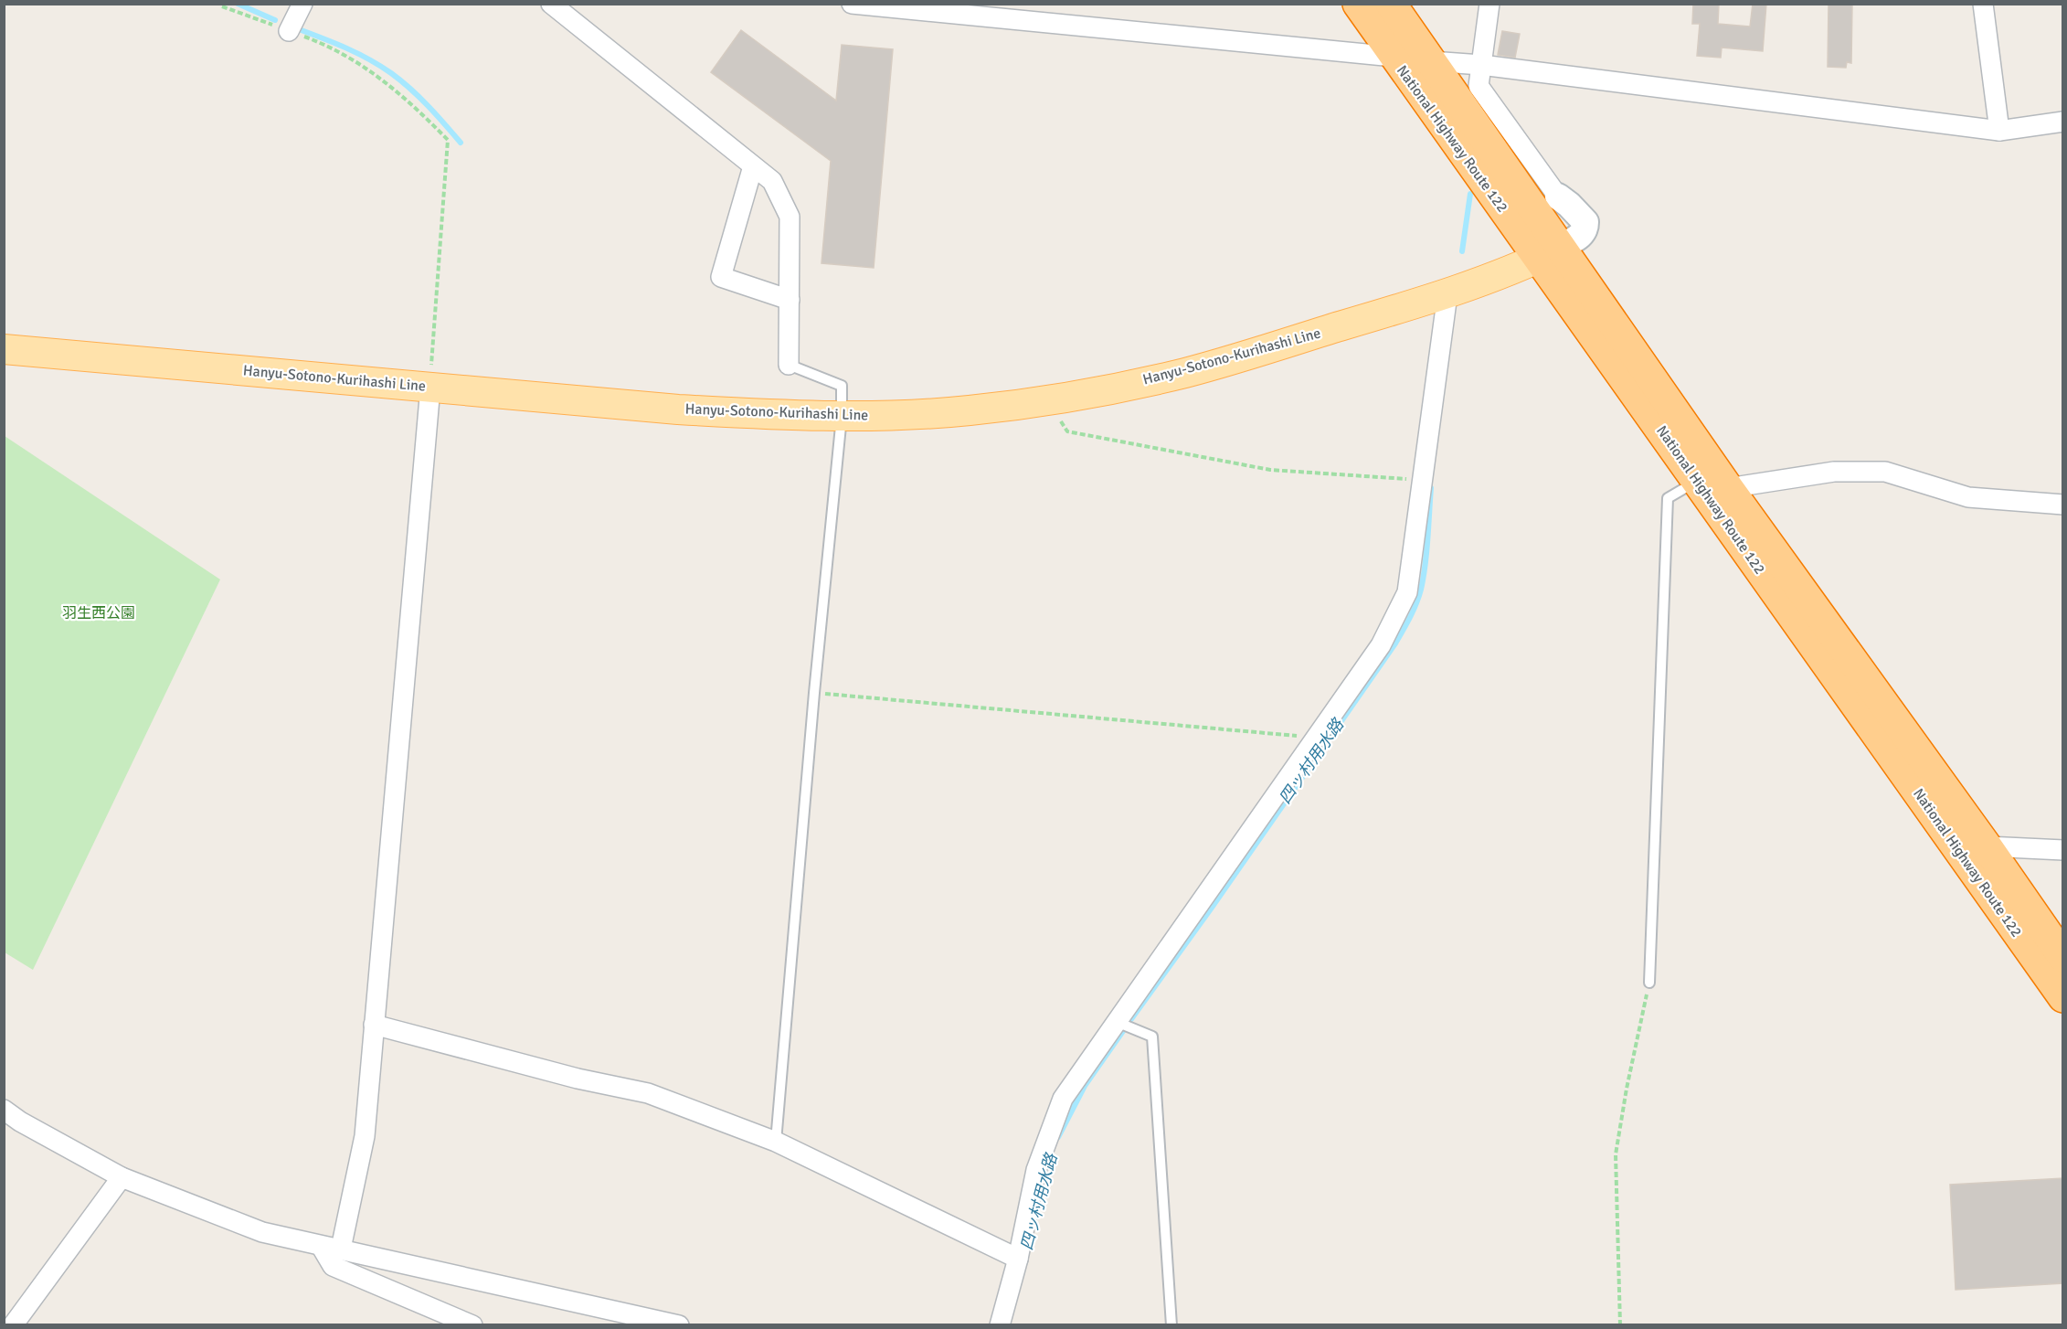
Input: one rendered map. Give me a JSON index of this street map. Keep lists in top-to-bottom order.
{
  "streets": {
    "highway": ["National Highway Route 122"],
    "main road": ["Hanyu-Sotono-Kurihashi Line"]
  },
  "crossings": [
    ["National Highway Route 122", "Hanyu-Sotono-Kurihashi Line"]
  ],
  "water": ["四ッ村用水路"],
  "parks": ["羽生西公園"]
}
